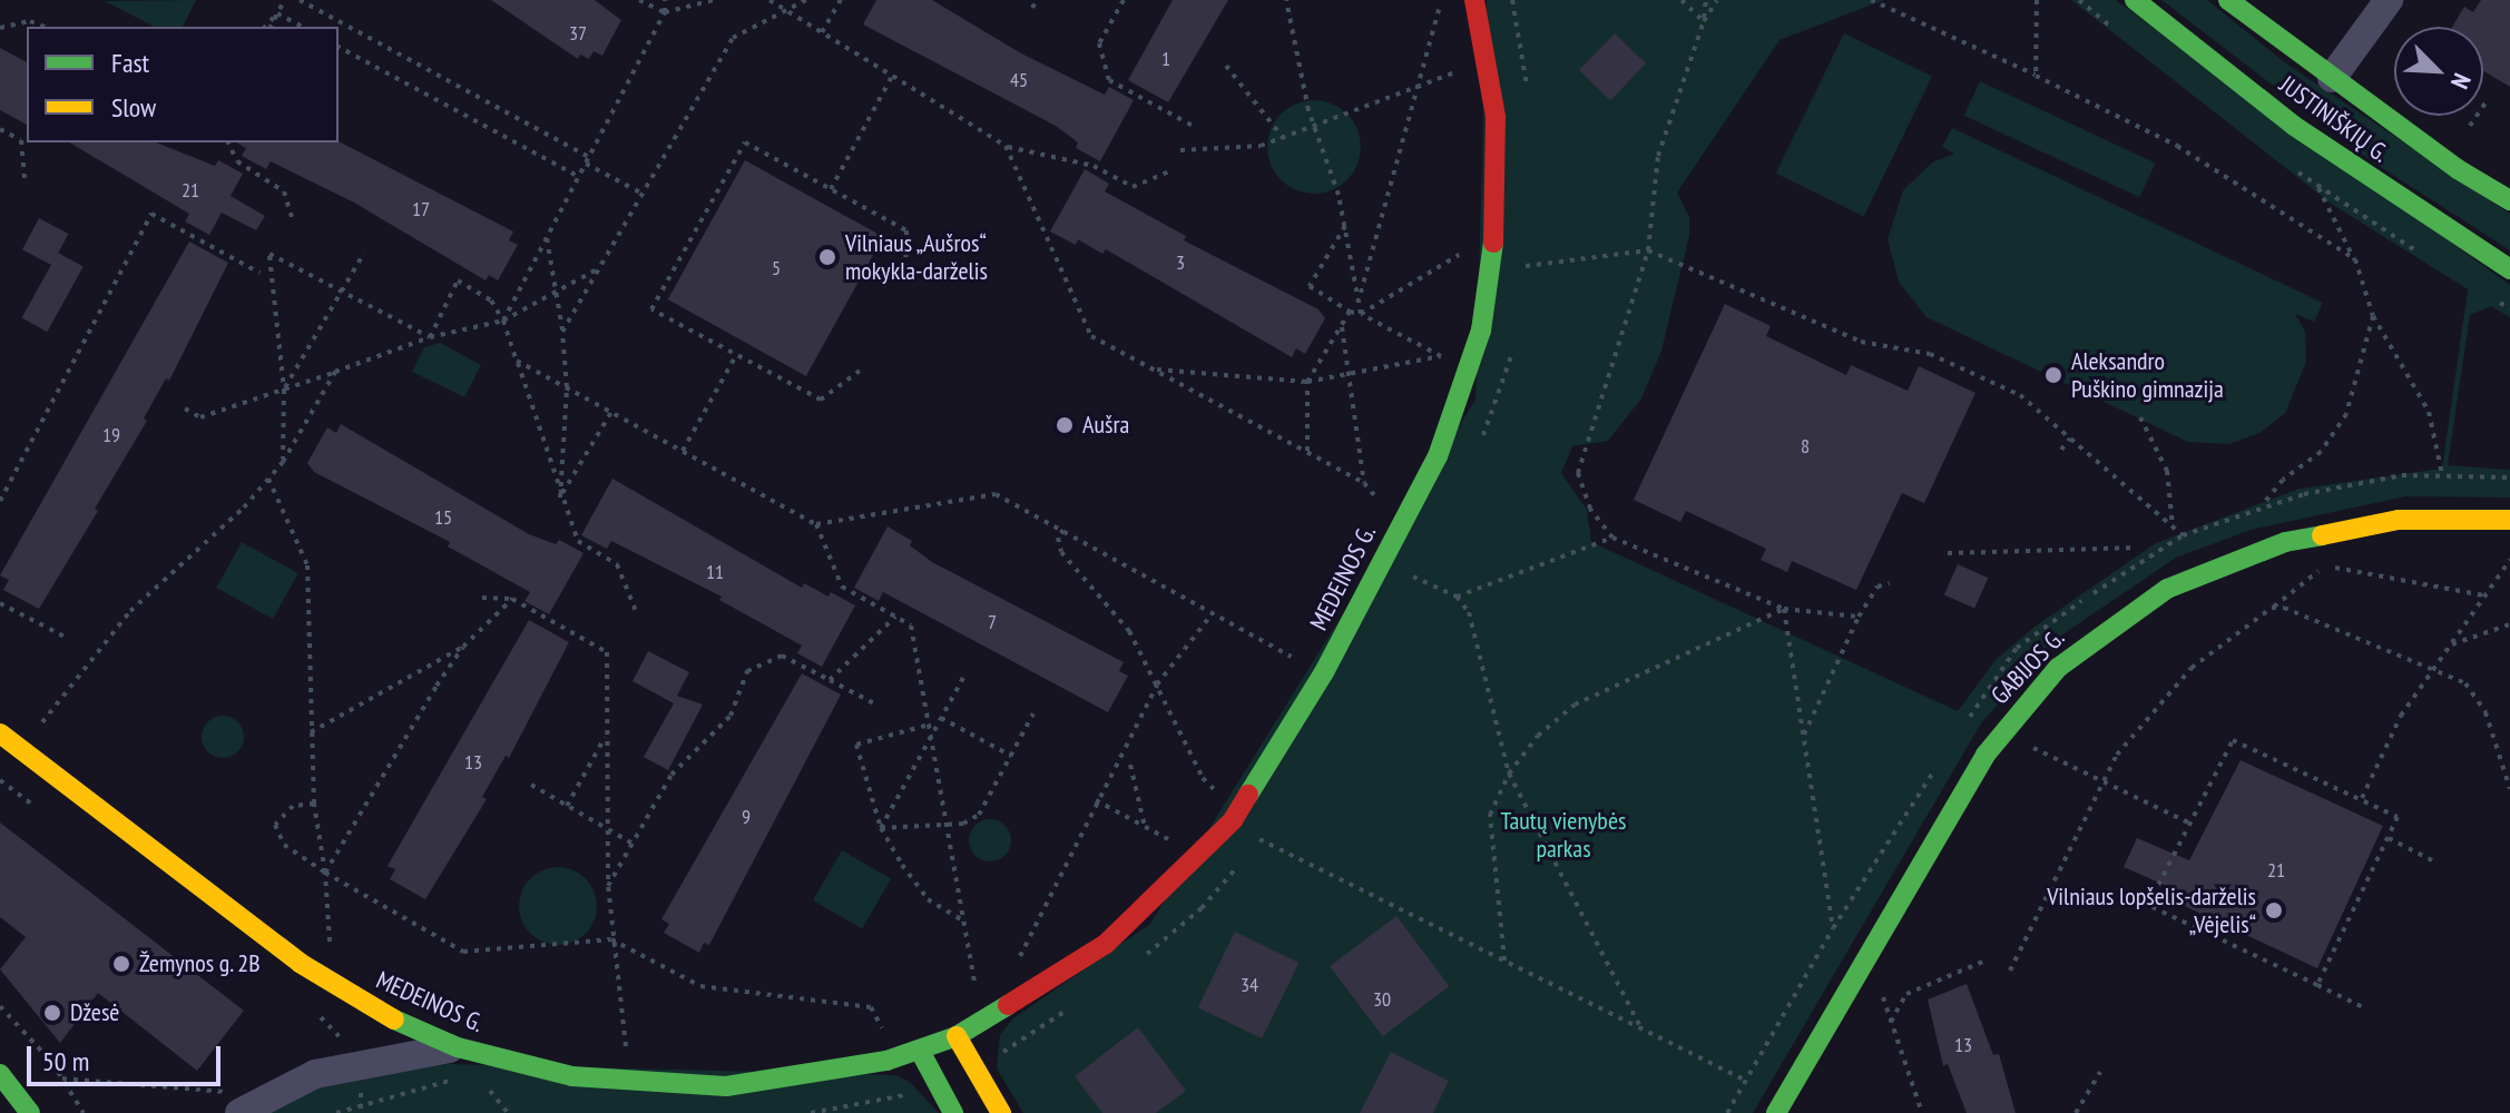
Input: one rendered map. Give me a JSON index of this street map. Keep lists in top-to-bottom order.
{
  "streets": {
    "street": ["JUSTINIŠKIŲ G.", "MEDEINOS G.", "GABIJOS G."]
  },
  "parks": ["Tautų vienybės parkas"],
  "places": [
    "Vilniaus „Aušros“ mokykla-darželis",
    "Aleksandro Puškino gimnazija",
    "Aušra",
    "Vilniaus lopšelis-darželis „Vėjelis“",
    "Žemynos g. 2B",
    "Džesė"
  ],
  "house_numbers": [
    "37",
    "1",
    "45",
    "21",
    "17",
    "3",
    "5",
    "19",
    "8",
    "15",
    "11",
    "7",
    "13",
    "9",
    "21",
    "34",
    "30",
    "13"
  ],
  "legend": ["Fast", "Slow"],
  "scale_bar": "50 m",
  "north": "bottom right"
}
